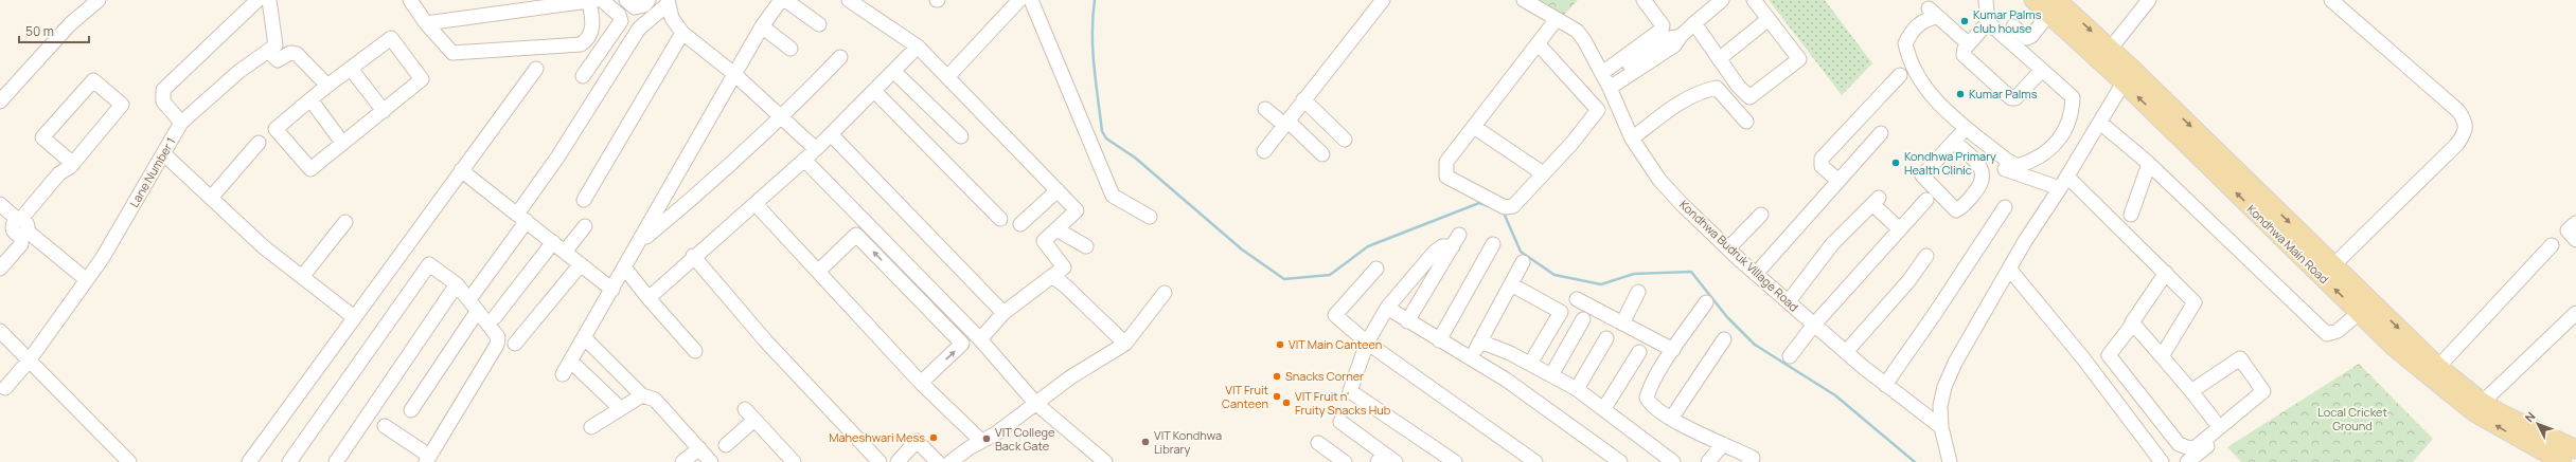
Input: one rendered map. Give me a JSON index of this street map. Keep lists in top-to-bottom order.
{
  "streets": {
    "main road": ["Kondhwa Main Road"],
    "street": ["Lane Number 1", "Kondhwa Budruk Village Road"]
  },
  "parks": ["Local Cricket Ground"],
  "places": [
    "Kumar Palms club house",
    "Kumar Palms",
    "Kondhwa Primary Health Clinic",
    "VIT Main Canteen",
    "Snacks Corner",
    "VIT Fruit Canteen",
    "VIT Fruit n' Fruity Snacks Hub",
    "Maheshwari Mess",
    "VIT College Back Gate",
    "VIT Kondhwa Library"
  ],
  "scale_bar": "50 m",
  "north": "top left"
}
